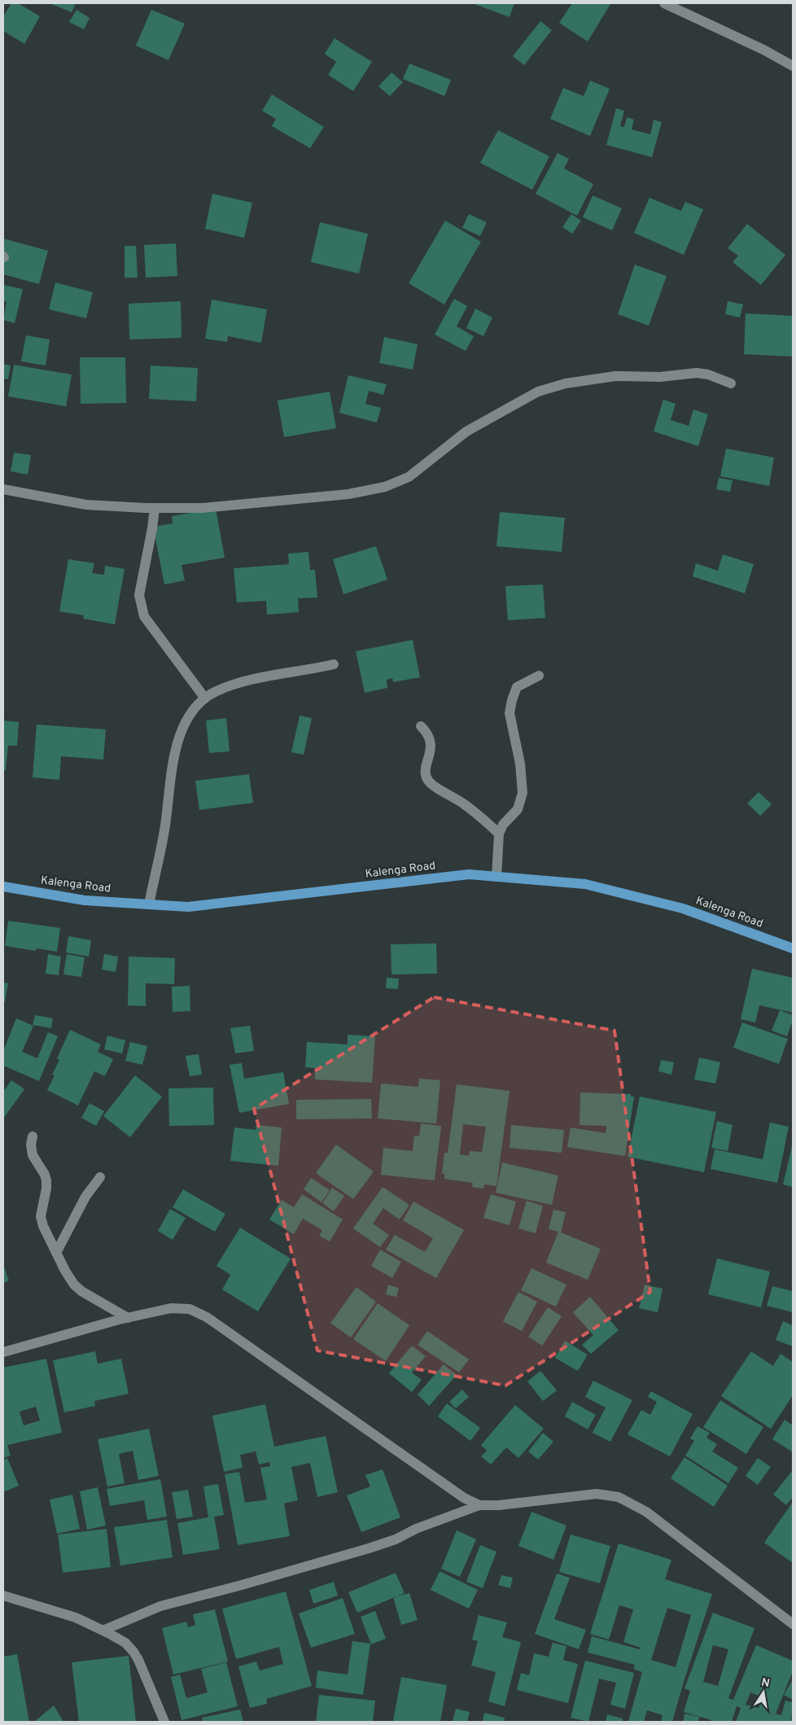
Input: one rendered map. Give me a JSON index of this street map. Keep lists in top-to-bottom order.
{
  "streets": {
    "main road": ["Kalenga Road"]
  },
  "north": "top"
}
